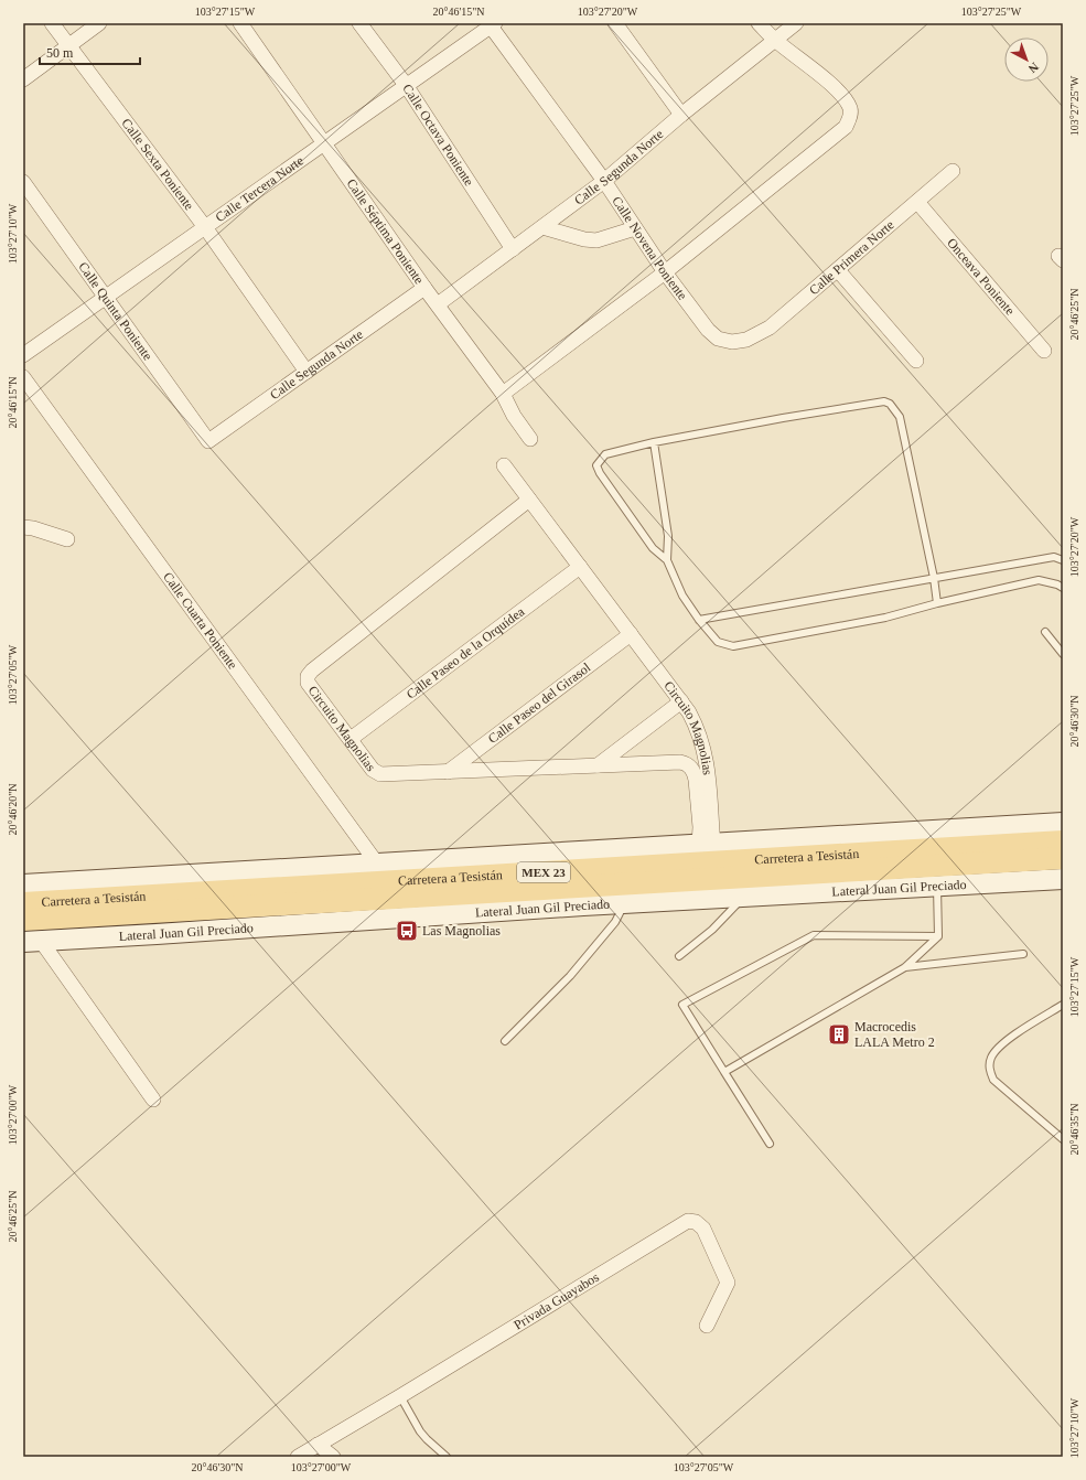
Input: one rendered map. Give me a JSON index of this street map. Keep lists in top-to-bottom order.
{
  "streets": {
    "main road": ["Carretera a Tesistán", "MEX 23", "Lateral Juan Gil Preciado"],
    "street": [
      "Calle Octava Poniente",
      "Calle Sexta Poniente",
      "Calle Segunda Norte",
      "Calle Tercera Norte",
      "Calle Séptima Poniente",
      "Calle Novena Poniente",
      "Calle Primera Norte",
      "Onceava Poniente",
      "Calle Quinta Poniente",
      "Calle Cuarta Poniente",
      "Calle Paseo de la Orquídea",
      "Calle Paseo del Girasol",
      "Circuito Magnolias",
      "Privada Guayabos"
    ]
  },
  "crossings": [
    ["Calle Octava Poniente", "Calle Segunda Norte"],
    ["Calle Octava Poniente", "Calle Tercera Norte"],
    ["Calle Sexta Poniente", "Calle Segunda Norte"],
    ["Calle Sexta Poniente", "Calle Tercera Norte"],
    ["Calle Segunda Norte", "Calle Séptima Poniente"],
    ["Calle Segunda Norte", "Calle Novena Poniente"],
    ["Calle Segunda Norte", "Calle Quinta Poniente"],
    ["Calle Tercera Norte", "Calle Séptima Poniente"],
    ["Calle Tercera Norte", "Calle Novena Poniente"],
    ["Calle Tercera Norte", "Calle Quinta Poniente"],
    ["Calle Novena Poniente", "Calle Primera Norte"],
    ["Calle Primera Norte", "Onceava Poniente"],
    ["Calle Paseo de la Orquídea", "Circuito Magnolias"],
    ["Calle Paseo del Girasol", "Circuito Magnolias"]
  ],
  "places": {
    "bus stop": ["Las Magnolias"],
    "building": ["Macrocedis LALA Metro 2"]
  },
  "scale_bar": "50 m",
  "north": "bottom right",
  "coordinates": [
    "103°27'15\"W",
    "20°46'15\"N",
    "103°27'20\"W",
    "103°27'25\"W",
    "103°27'10\"W",
    "20°46'25\"N",
    "103°27'05\"W",
    "20°46'30\"N",
    "20°46'20\"N",
    "103°27'00\"W",
    "20°46'35\"N"
  ]
}
